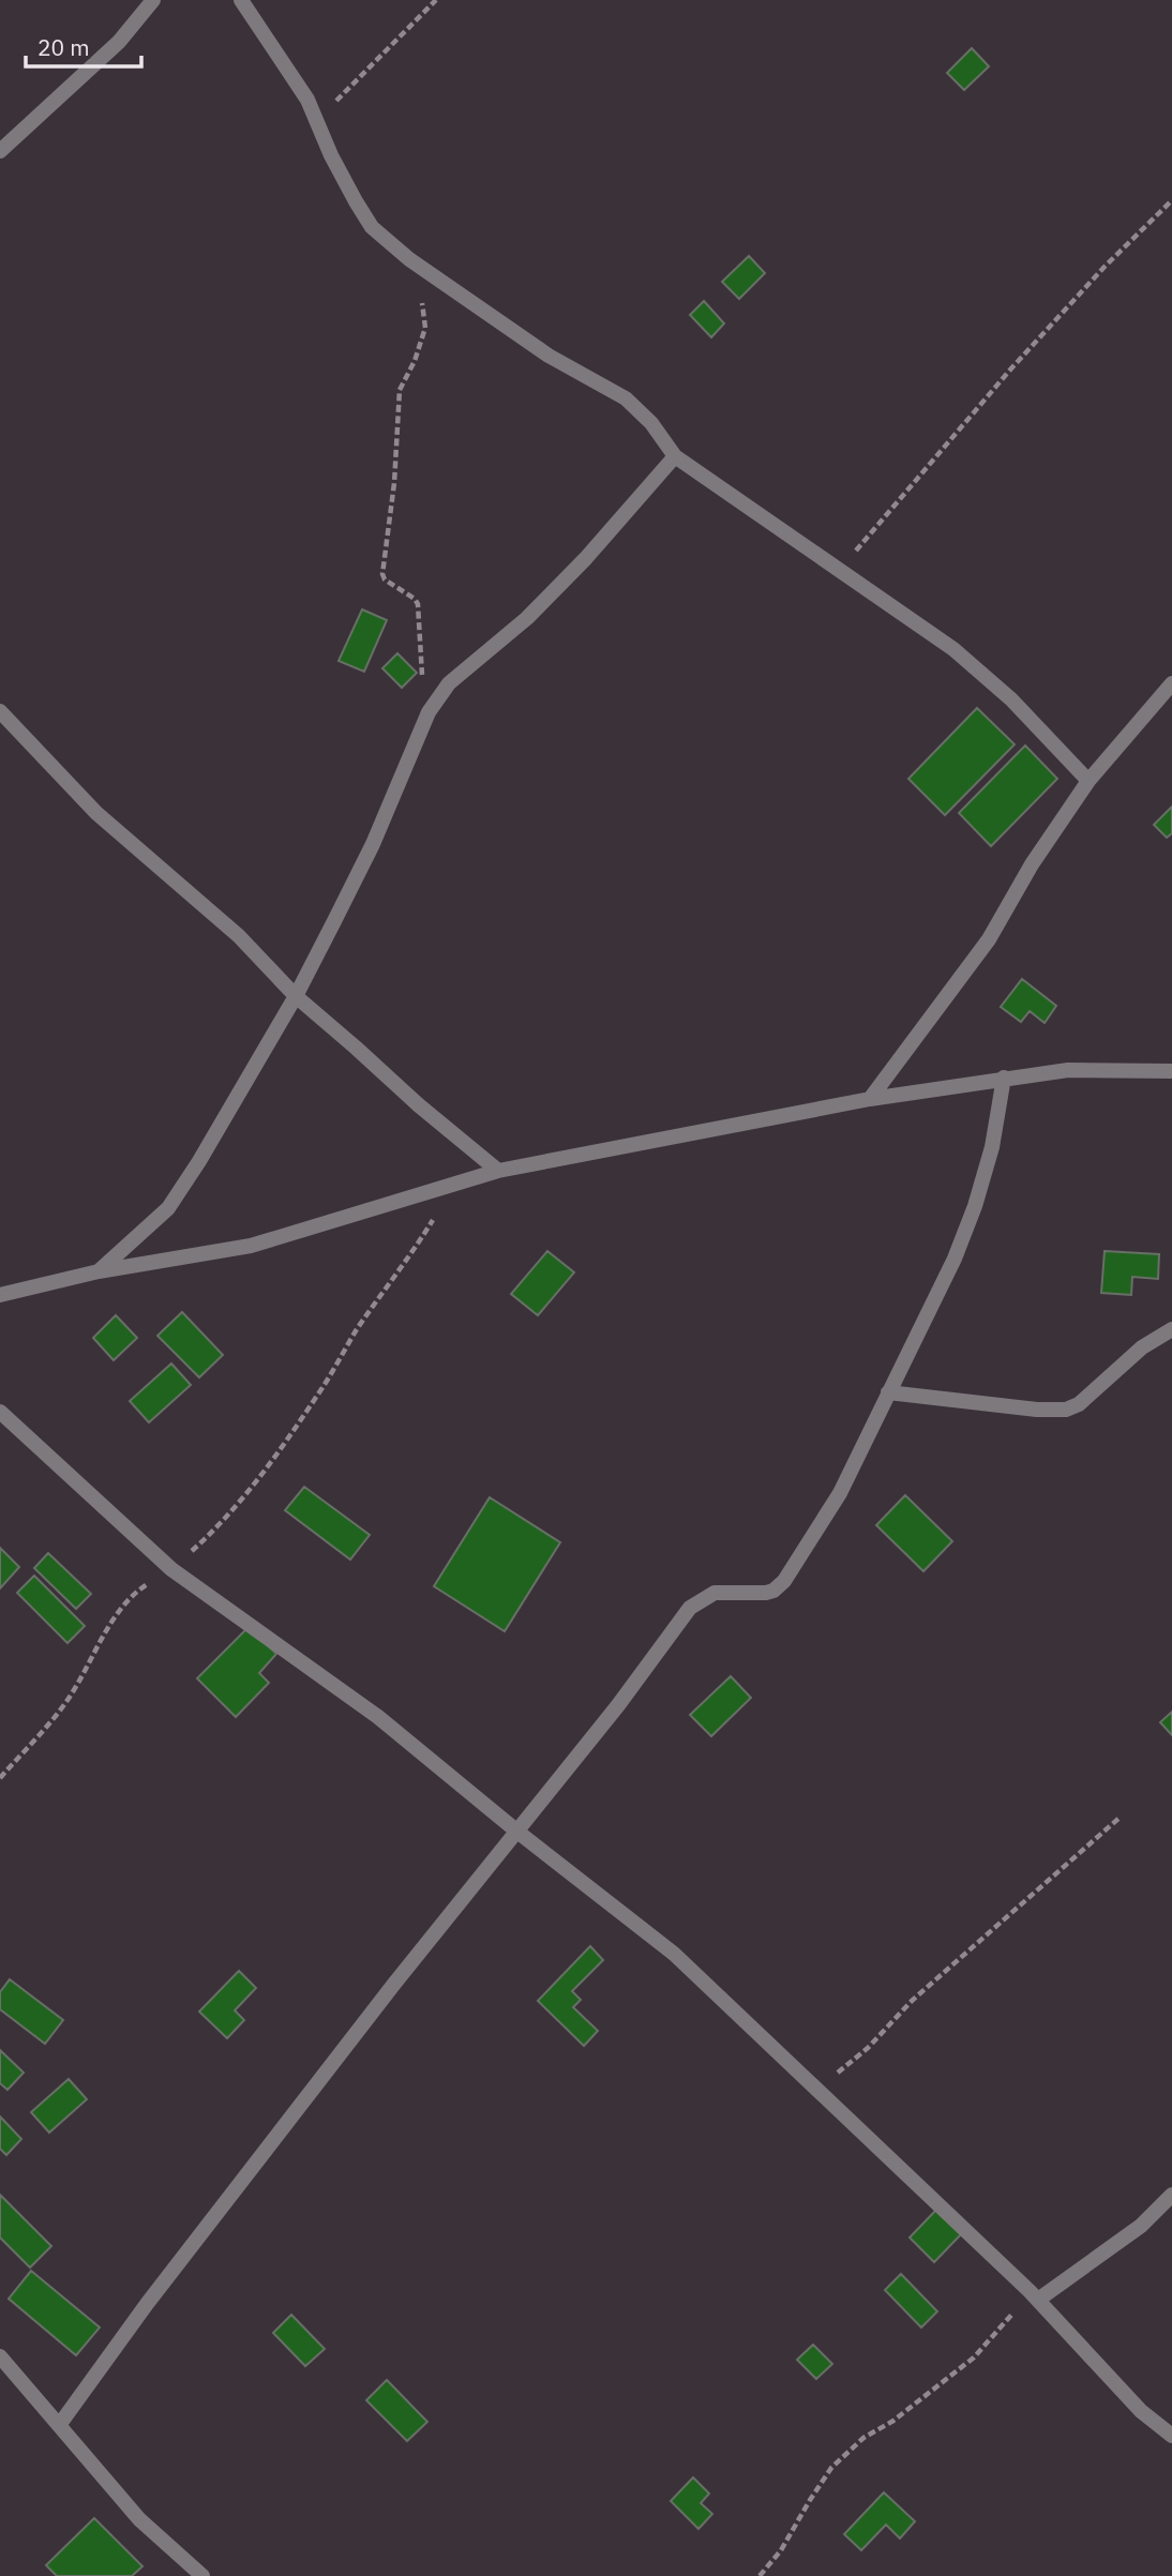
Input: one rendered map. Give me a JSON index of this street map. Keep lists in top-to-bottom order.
{
  "scale_bar": "20 m"
}
